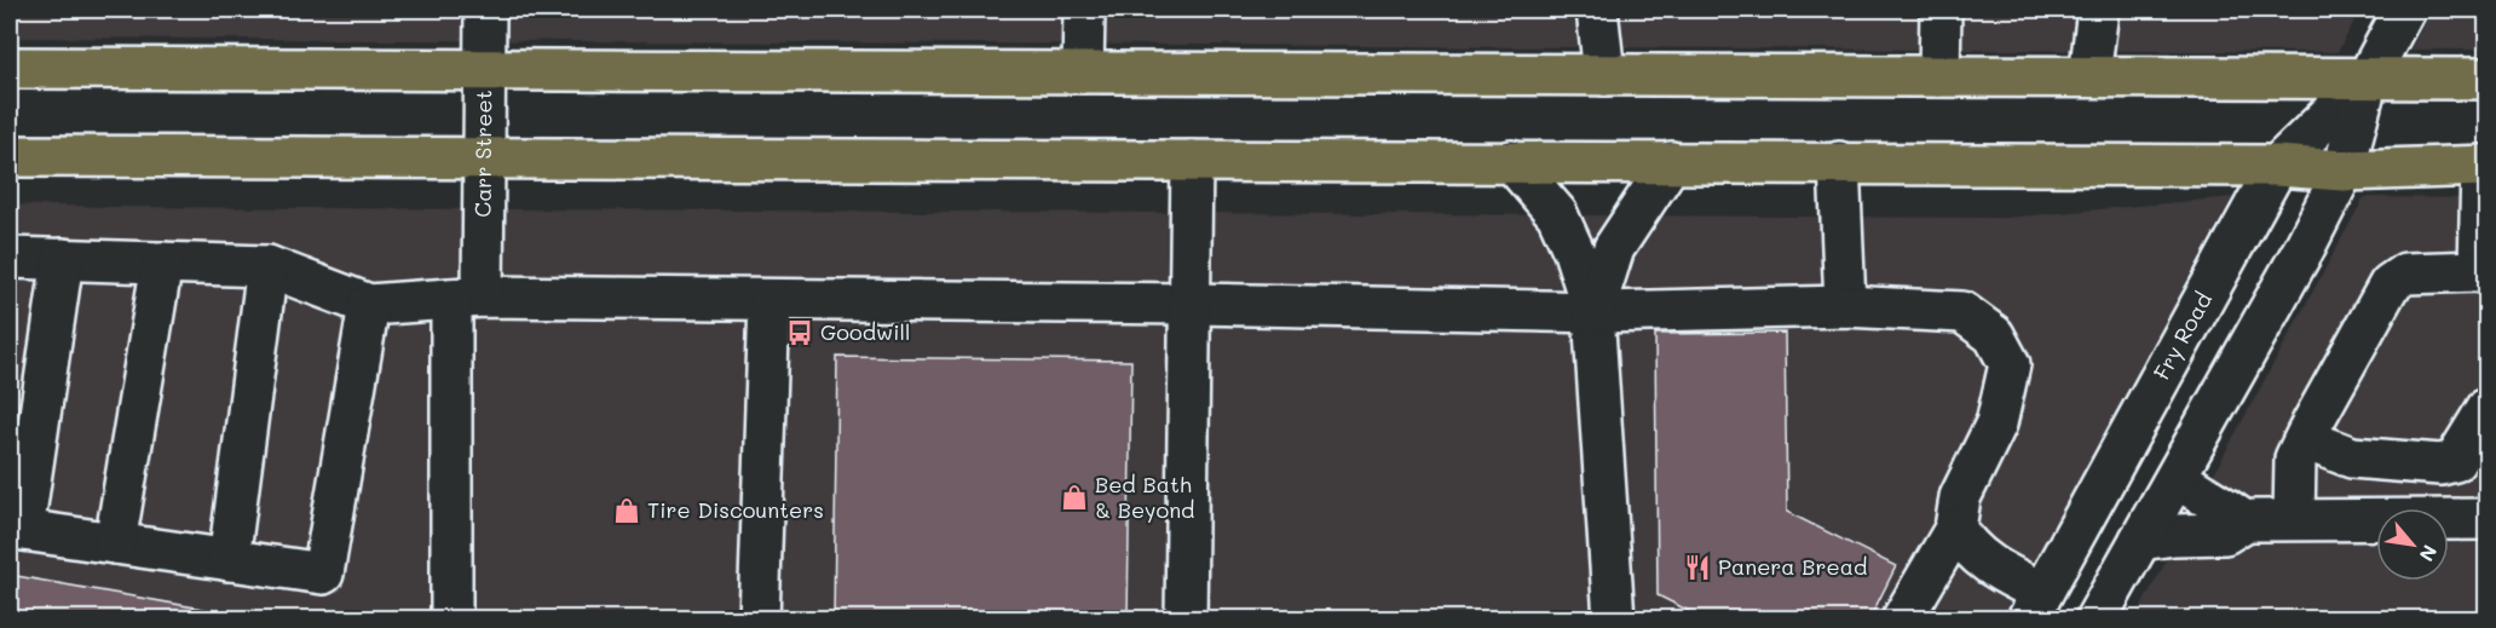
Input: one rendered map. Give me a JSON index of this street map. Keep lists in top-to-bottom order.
{
  "streets": {
    "street": ["Carr Street", "Fry Road"]
  },
  "places": {
    "bus stop": ["Goodwill"],
    "shop": ["Bed Bath & Beyond", "Tire Discounters"],
    "restaurant": ["Panera Bread"]
  },
  "north": "bottom right"
}
